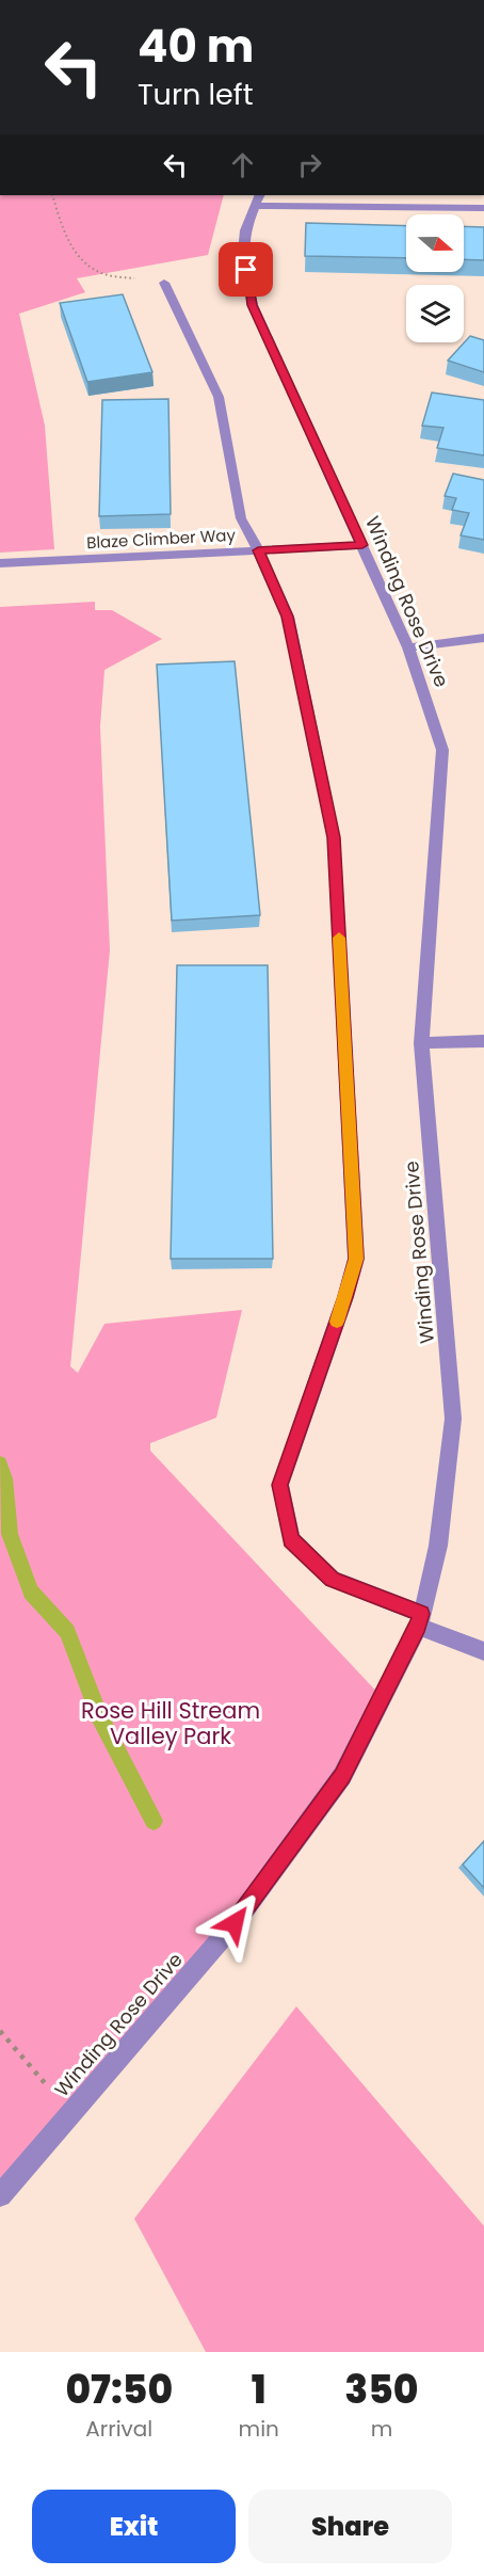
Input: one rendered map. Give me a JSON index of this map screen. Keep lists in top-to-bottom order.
{
  "streets": {
    "street": ["Blaze Climber Way", "Winding Rose Drive"]
  },
  "crossings": [
    ["Blaze Climber Way", "Winding Rose Drive"]
  ],
  "parks": ["Rose Hill Stream Valley Park"],
  "north": "right",
  "page": {
    "turn": ["40 m", "Turn left"],
    "eta": [
      "07:50",
      "Arrival",
      "1",
      "min",
      "350",
      "m"
    ],
    "buttons": ["Exit", "Share"]
  }
}
